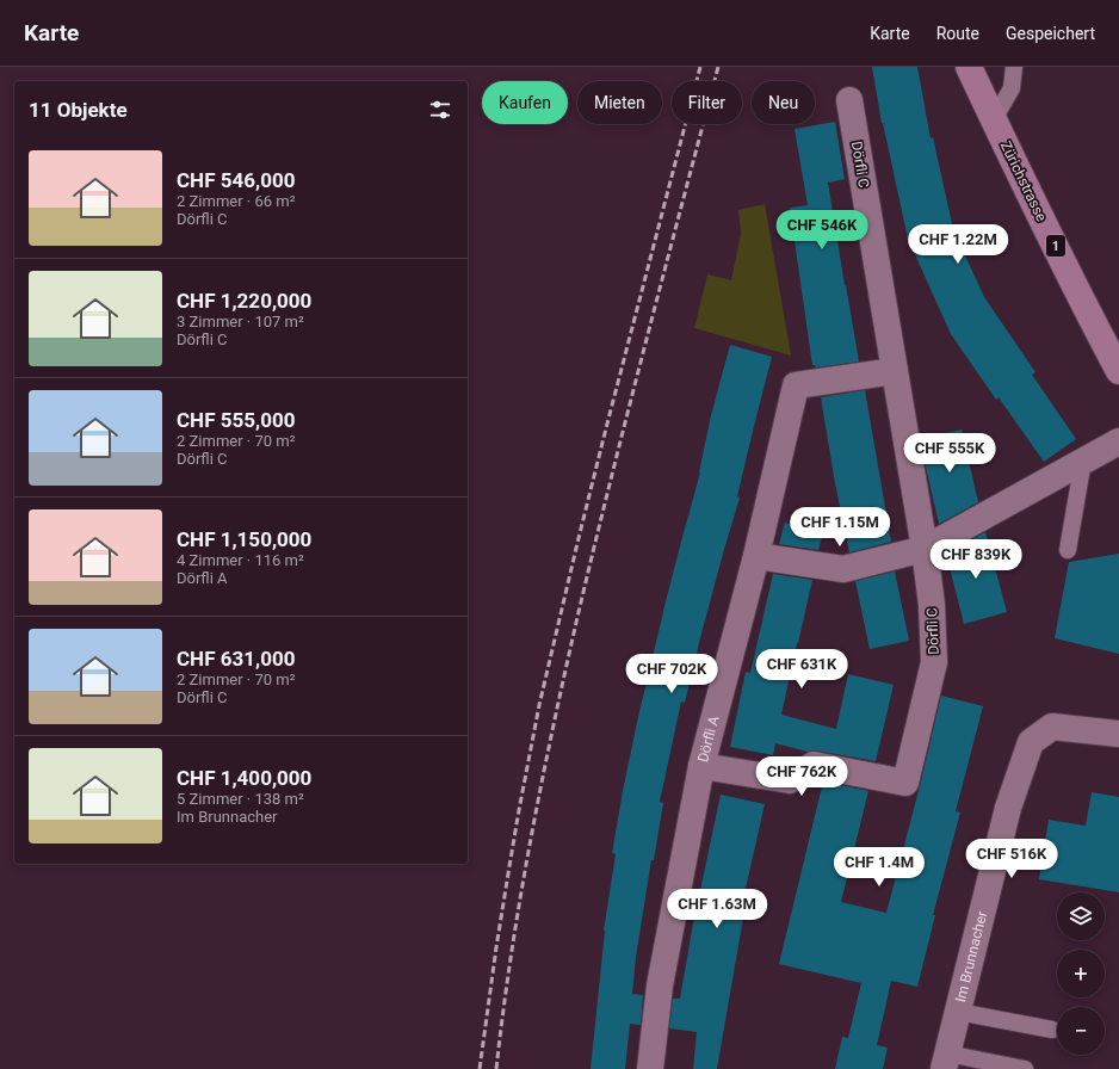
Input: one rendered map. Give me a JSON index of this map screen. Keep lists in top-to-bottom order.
{
  "streets": {
    "main road": ["Zürichstrasse", "1"],
    "street": ["Dörfli C", "Dörfli A", "Im Brunnacher"]
  },
  "crossings": [
    ["Dörfli C", "Dörfli A"]
  ],
  "page": {
    "header": "Karte",
    "nav": ["Karte", "Route", "Gespeichert"],
    "chip": [
      "Kaufen",
      "Mieten",
      "Filter",
      "Neu"
    ],
    "heading": "11 Objekte",
    "list": [
      {
        "name": "CHF 546,000",
        "note": "2 Zimmer · 66 m² · Dörfli C"
      },
      {
        "name": "CHF 1,220,000",
        "note": "3 Zimmer · 107 m² · Dörfli C"
      },
      {
        "name": "CHF 555,000",
        "note": "2 Zimmer · 70 m² · Dörfli C"
      },
      {
        "name": "CHF 1,150,000",
        "note": "4 Zimmer · 116 m² · Dörfli A"
      },
      {
        "name": "CHF 631,000",
        "note": "2 Zimmer · 70 m² · Dörfli C"
      },
      {
        "name": "CHF 1,400,000",
        "note": "5 Zimmer · 138 m² · Im Brunnacher"
      }
    ],
    "price": [
      "CHF 546K",
      "CHF 1.22M",
      "CHF 555K",
      "CHF 1.15M",
      "CHF 839K",
      "CHF 631K",
      "CHF 702K",
      "CHF 762K",
      "CHF 516K",
      "CHF 1.4M",
      "CHF 1.63M"
    ],
    "map_buttons": ["+", "−"]
  }
}
